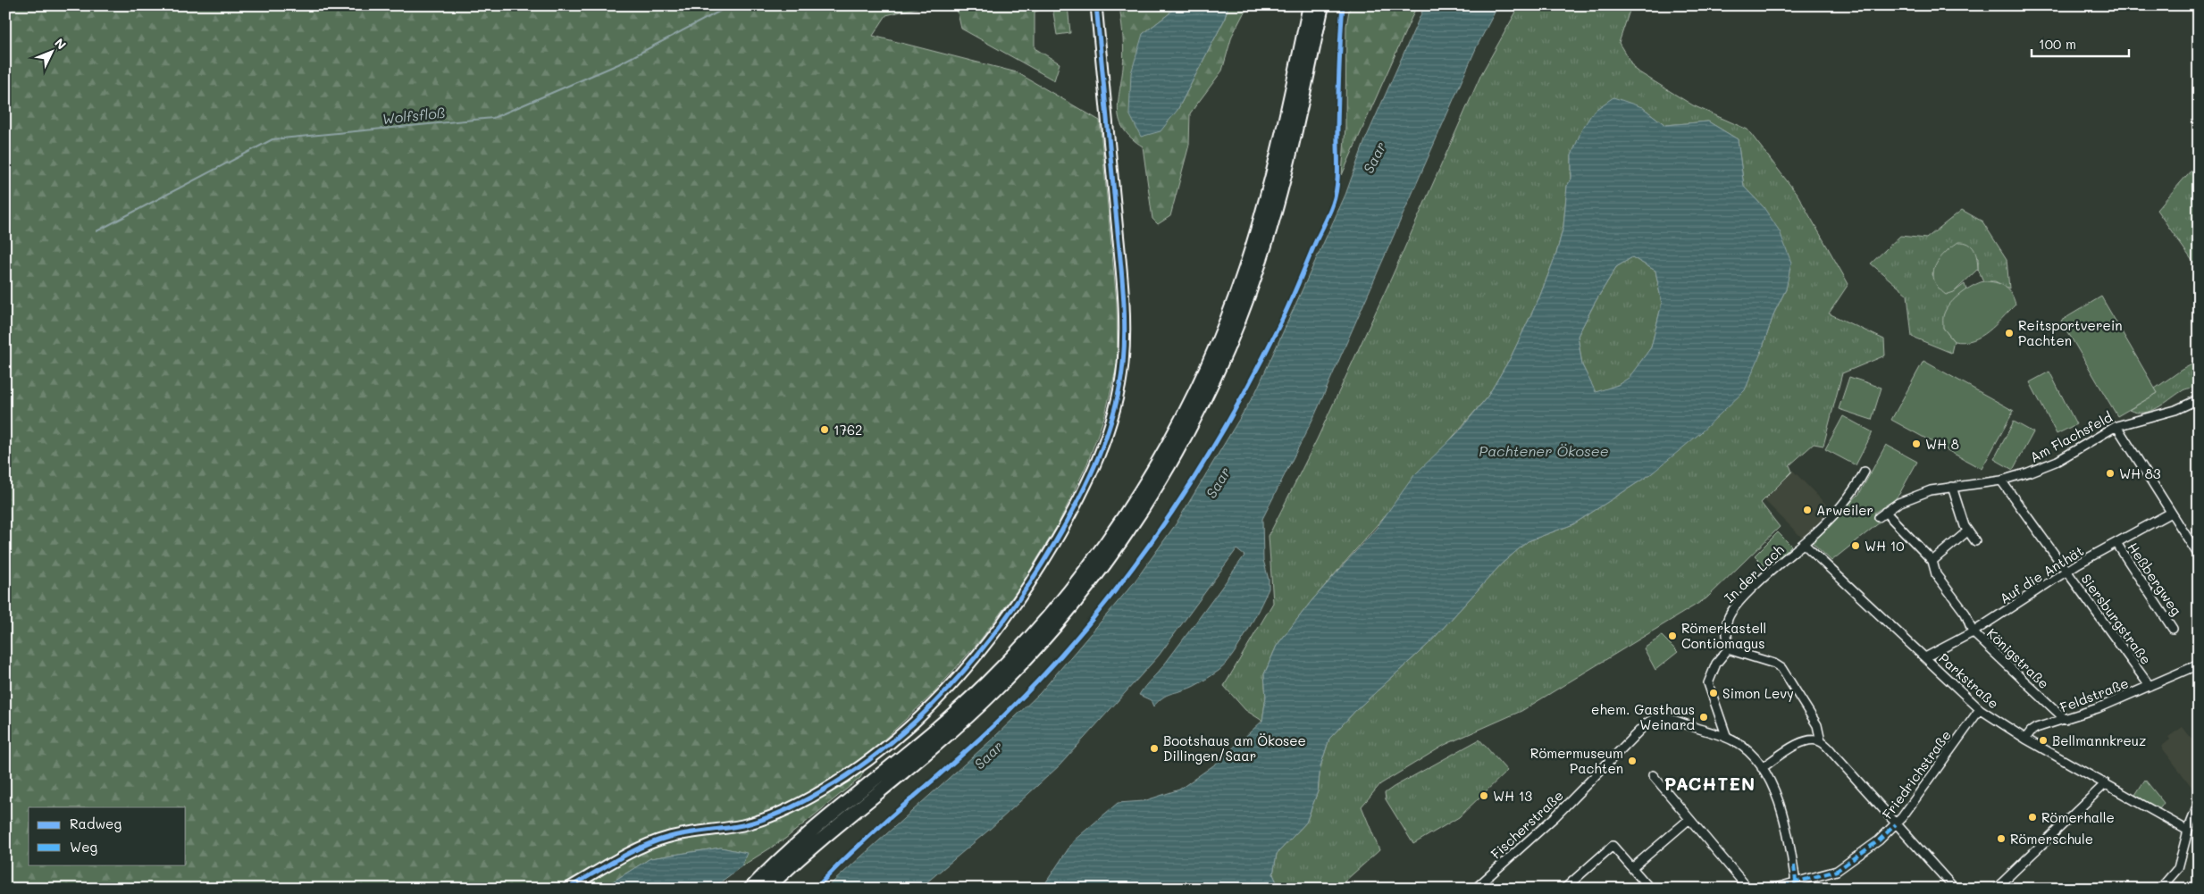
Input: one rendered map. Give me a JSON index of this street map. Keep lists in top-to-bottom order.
{
  "streets": {
    "street": [
      "Am Flachsfeld",
      "In der Lach",
      "Auf die Anthät",
      "Heßbergweg",
      "Siersburgstraße",
      "Königstraße",
      "Parkstraße",
      "Feldstraße",
      "Friedrichstraße",
      "Fischerstraße"
    ]
  },
  "crossings": [
    ["Am Flachsfeld", "Siersburgstraße"],
    ["In der Lach", "Parkstraße"],
    ["Auf die Anthät", "Heßbergweg"],
    ["Auf die Anthät", "Siersburgstraße"],
    ["Auf die Anthät", "Königstraße"],
    ["Auf die Anthät", "Parkstraße"],
    ["Siersburgstraße", "Feldstraße"],
    ["Königstraße", "Feldstraße"],
    ["Parkstraße", "Feldstraße"],
    ["Parkstraße", "Friedrichstraße"]
  ],
  "districts": ["PACHTEN"],
  "water": ["Wolfsfloß", "Saar", "Pachtener Ökosee"],
  "places": [
    "Reitsportverein Pachten",
    "1762",
    "WH 8",
    "WH 83",
    "Arweiler",
    "WH 10",
    "Römerkastell Contiomagus",
    "Simon Levy",
    "ehem. Gasthaus Weinard",
    "Bellmannkreuz",
    "Bootshaus am Ökosee Dillingen/Saar",
    "Römermuseum Pachten",
    "WH 13",
    "Römerhalle",
    "Römerschule"
  ],
  "legend": ["Radweg", "Weg"],
  "scale_bar": "100 m",
  "north": "top right"
}
